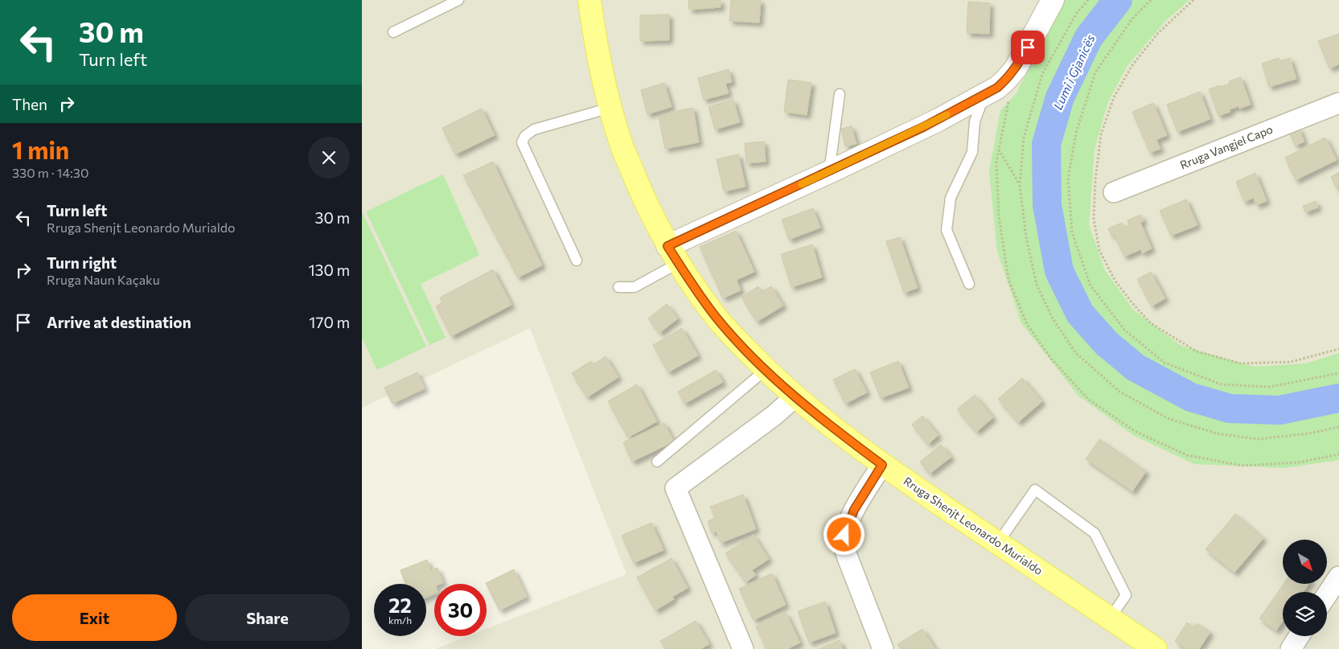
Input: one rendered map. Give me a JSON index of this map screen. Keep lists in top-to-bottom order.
{
  "streets": {
    "main road": ["Rruga Shenjt Leonardo Murialdo"],
    "street": ["Rruga Vangjel Capo"]
  },
  "water": ["Lumi i Gjanicës"],
  "north": "bottom right",
  "page": {
    "turn": ["30 m", "Turn left"],
    "then": "Then",
    "heading": ["1 min", "330 m · 14:30"],
    "list": [
      {
        "name": "Turn left",
        "note": "Rruga Shenjt Leonardo Murialdo",
        "value": "30 m"
      },
      {
        "name": "Turn right",
        "note": "Rruga Naun Kaçaku",
        "value": "130 m"
      },
      {
        "name": "Arrive at destination",
        "value": "170 m"
      }
    ],
    "speed": "22 km/h",
    "limit": "30",
    "buttons": ["Exit", "Share"]
  }
}
